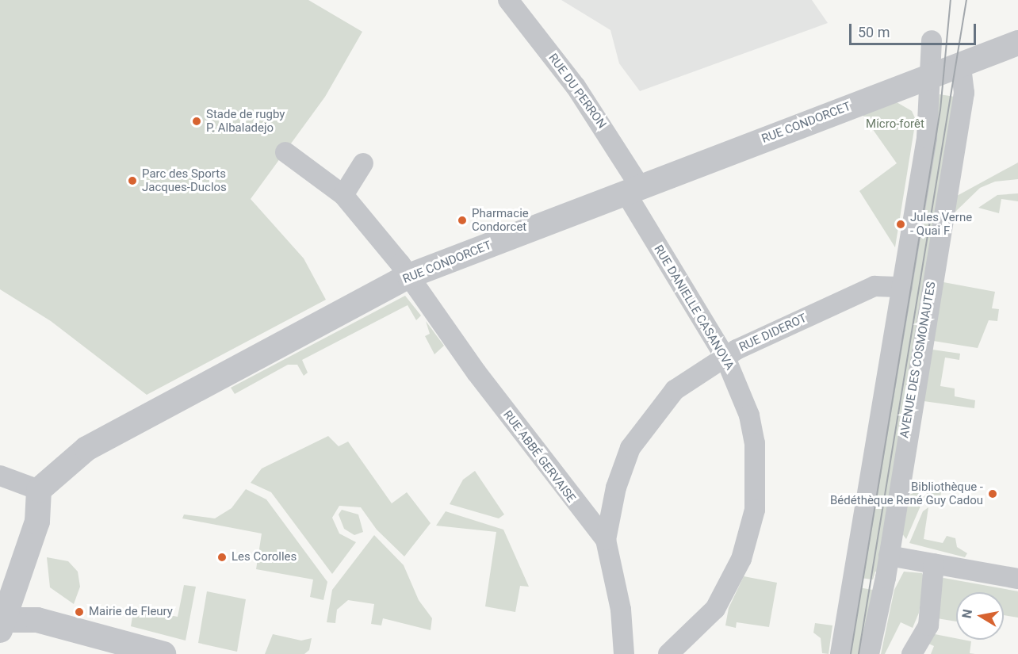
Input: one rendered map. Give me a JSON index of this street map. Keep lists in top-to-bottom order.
{
  "streets": {
    "street": [
      "RUE DU PERRON",
      "RUE CONDORCET",
      "RUE DANIELLE CASANOVA",
      "RUE DIDEROT",
      "AVENUE DES COSMONAUTES",
      "RUE ABBÉ GERVAISE"
    ]
  },
  "crossings": [
    ["RUE DU PERRON", "RUE CONDORCET"],
    ["RUE DU PERRON", "RUE DANIELLE CASANOVA"],
    ["RUE CONDORCET", "RUE DANIELLE CASANOVA"],
    ["RUE CONDORCET", "AVENUE DES COSMONAUTES"],
    ["RUE CONDORCET", "RUE ABBÉ GERVAISE"],
    ["RUE DANIELLE CASANOVA", "RUE DIDEROT"],
    ["RUE DIDEROT", "RUE ABBÉ GERVAISE"]
  ],
  "parks": ["Micro-forêt"],
  "places": [
    "Stade de rugby P. Albaladejo",
    "Parc des Sports Jacques-Duclos",
    "Pharmacie Condorcet",
    "Jules Verne - Quai F",
    "Bibliothèque - Bédéthèque René Guy Cadou",
    "Les Corolles",
    "Mairie de Fleury"
  ],
  "scale_bar": "50 m",
  "north": "left"
}
